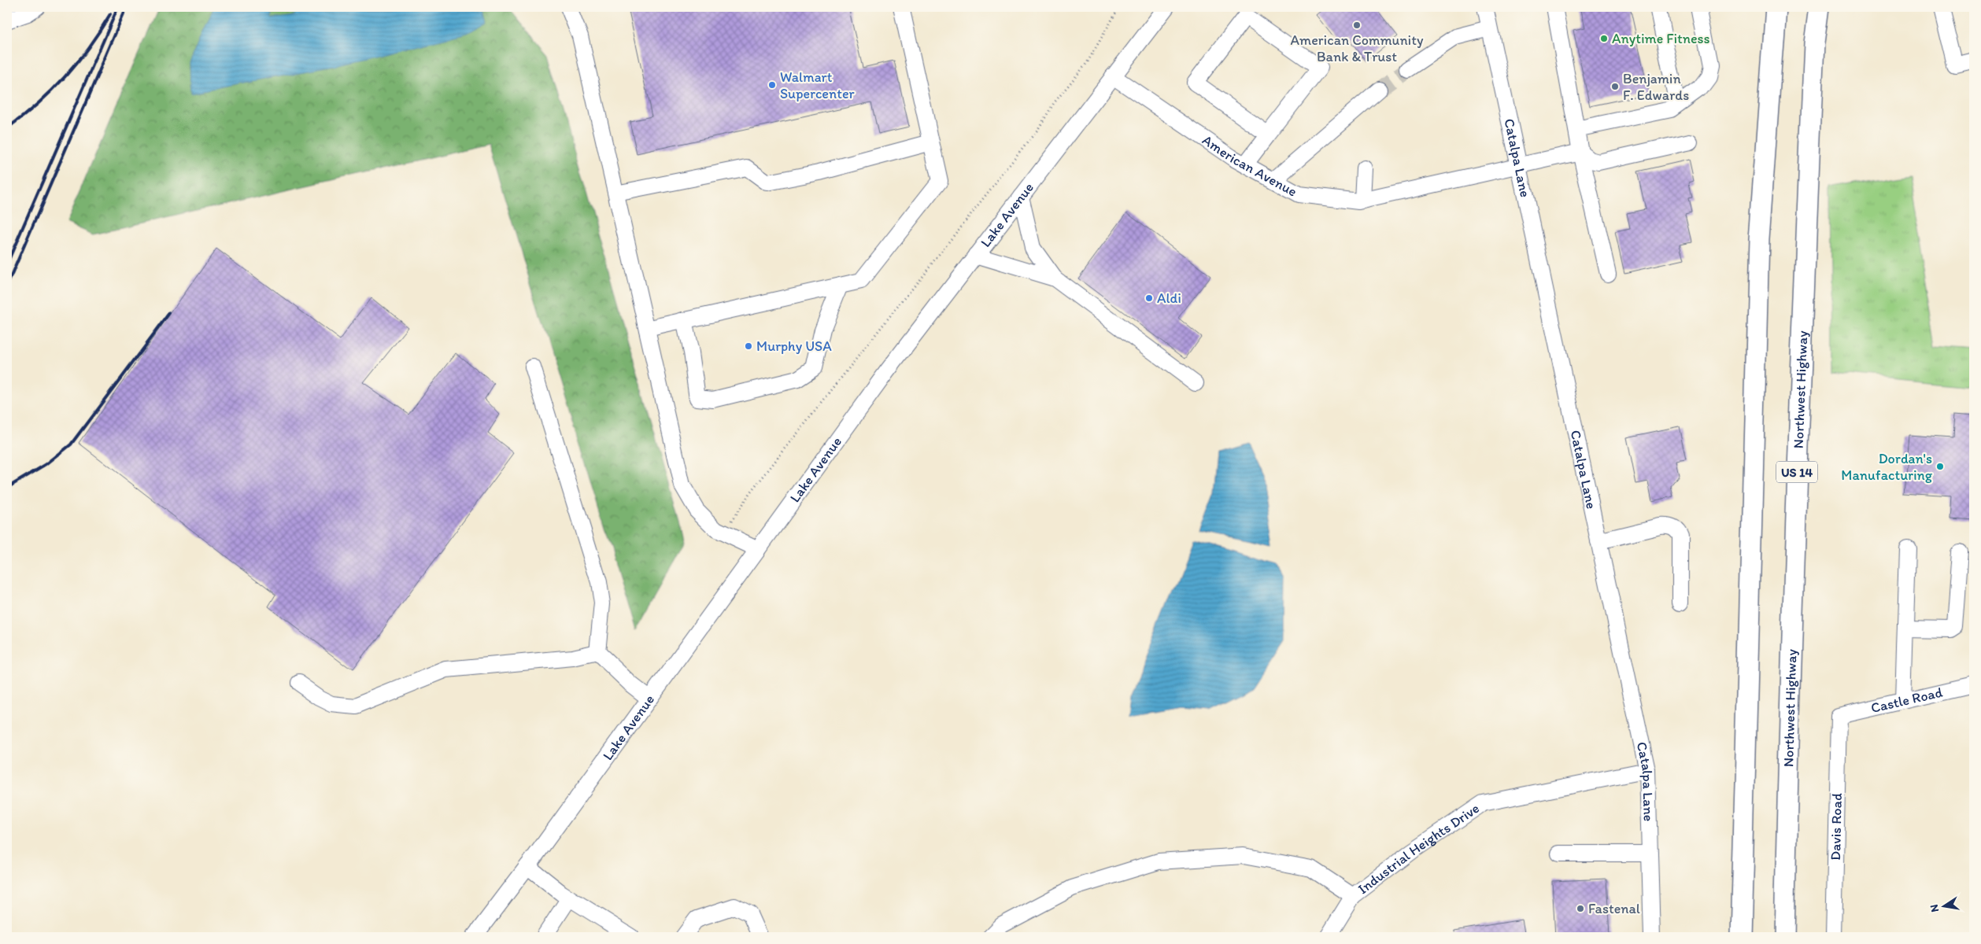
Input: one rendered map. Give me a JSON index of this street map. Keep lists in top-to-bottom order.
{
  "streets": {
    "main road": ["Northwest Highway", "US 14"],
    "street": [
      "Catalpa Lane",
      "American Avenue",
      "Lake Avenue",
      "Castle Road",
      "Davis Road",
      "Industrial Heights Drive"
    ]
  },
  "crossings": [
    ["Catalpa Lane", "American Avenue"],
    ["Catalpa Lane", "Industrial Heights Drive"],
    ["American Avenue", "Lake Avenue"],
    ["Castle Road", "Davis Road"]
  ],
  "places": [
    "American Community Bank & Trust",
    "Anytime Fitness",
    "Walmart Supercenter",
    "Benjamin F. Edwards",
    "Aldi",
    "Murphy USA",
    "Dordan's Manufacturing",
    "Fastenal"
  ],
  "north": "left"
}
